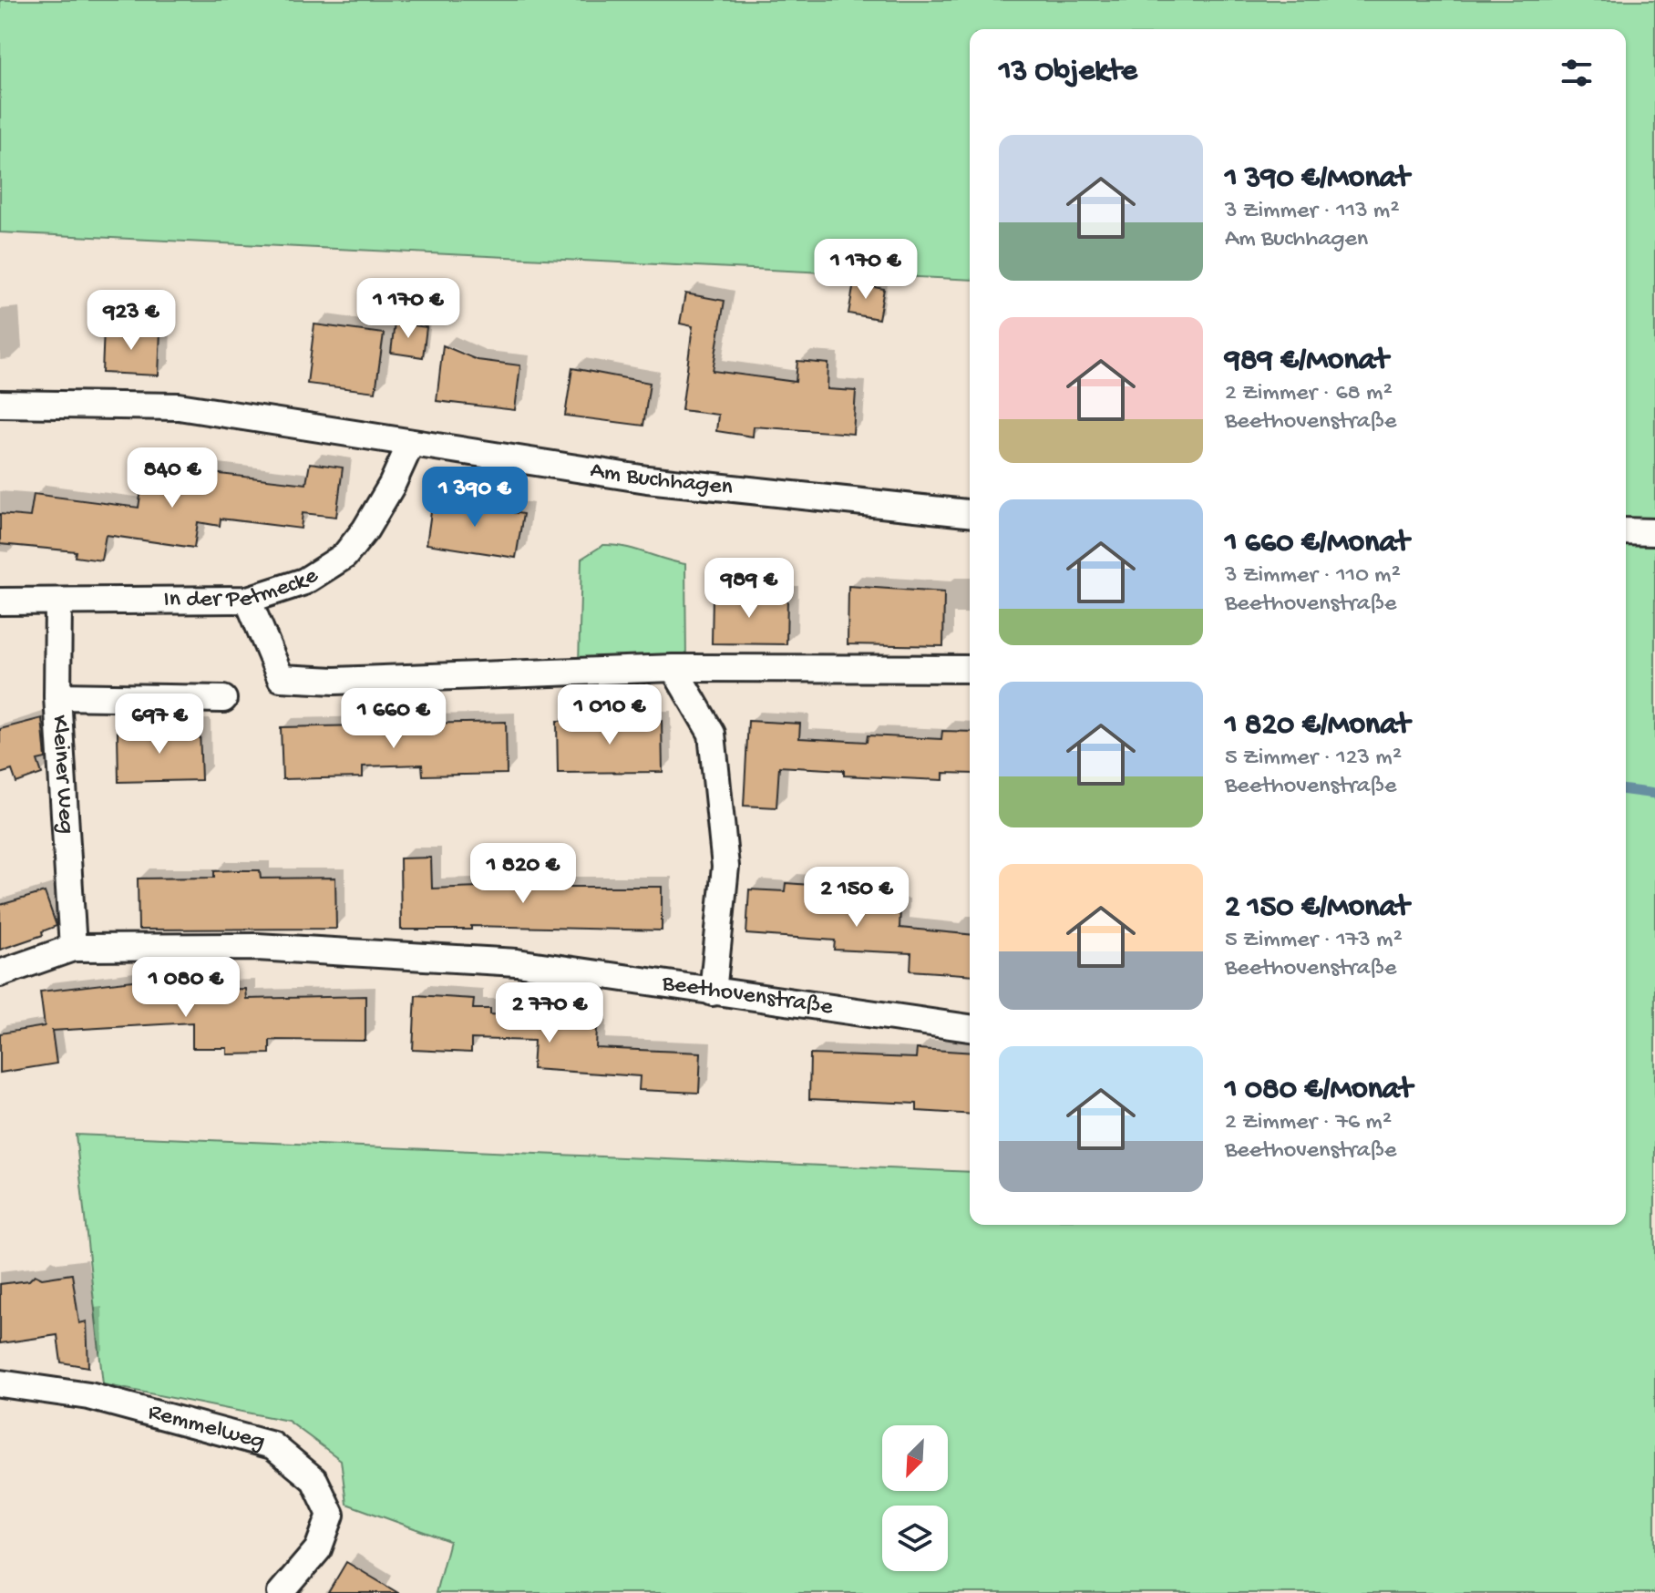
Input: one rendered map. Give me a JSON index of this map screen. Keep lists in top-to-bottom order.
{
  "streets": {
    "street": [
      "Am Buchhagen",
      "In der Petmecke",
      "Kleiner Weg",
      "Beethovenstraße",
      "Remmelweg"
    ]
  },
  "crossings": [
    ["Am Buchhagen", "In der Petmecke"],
    ["In der Petmecke", "Kleiner Weg"],
    ["Kleiner Weg", "Beethovenstraße"]
  ],
  "north": "bottom left",
  "page": {
    "heading": "13 Objekte",
    "list": [
      {
        "name": "1 390 €/Monat",
        "note": "3 Zimmer · 113 m² · Am Buchhagen"
      },
      {
        "name": "989 €/Monat",
        "note": "2 Zimmer · 68 m² · Beethovenstraße"
      },
      {
        "name": "1 660 €/Monat",
        "note": "3 Zimmer · 110 m² · Beethovenstraße"
      },
      {
        "name": "1 820 €/Monat",
        "note": "5 Zimmer · 123 m² · Beethovenstraße"
      },
      {
        "name": "2 150 €/Monat",
        "note": "5 Zimmer · 173 m² · Beethovenstraße"
      },
      {
        "name": "1 080 €/Monat",
        "note": "2 Zimmer · 76 m² · Beethovenstraße"
      }
    ],
    "price": [
      "1 170 €",
      "1 170 €",
      "923 €",
      "840 €",
      "1 390 €",
      "989 €",
      "1 010 €",
      "1 660 €",
      "697 €",
      "1 820 €",
      "2 150 €",
      "1 080 €",
      "2 770 €"
    ]
  }
}
